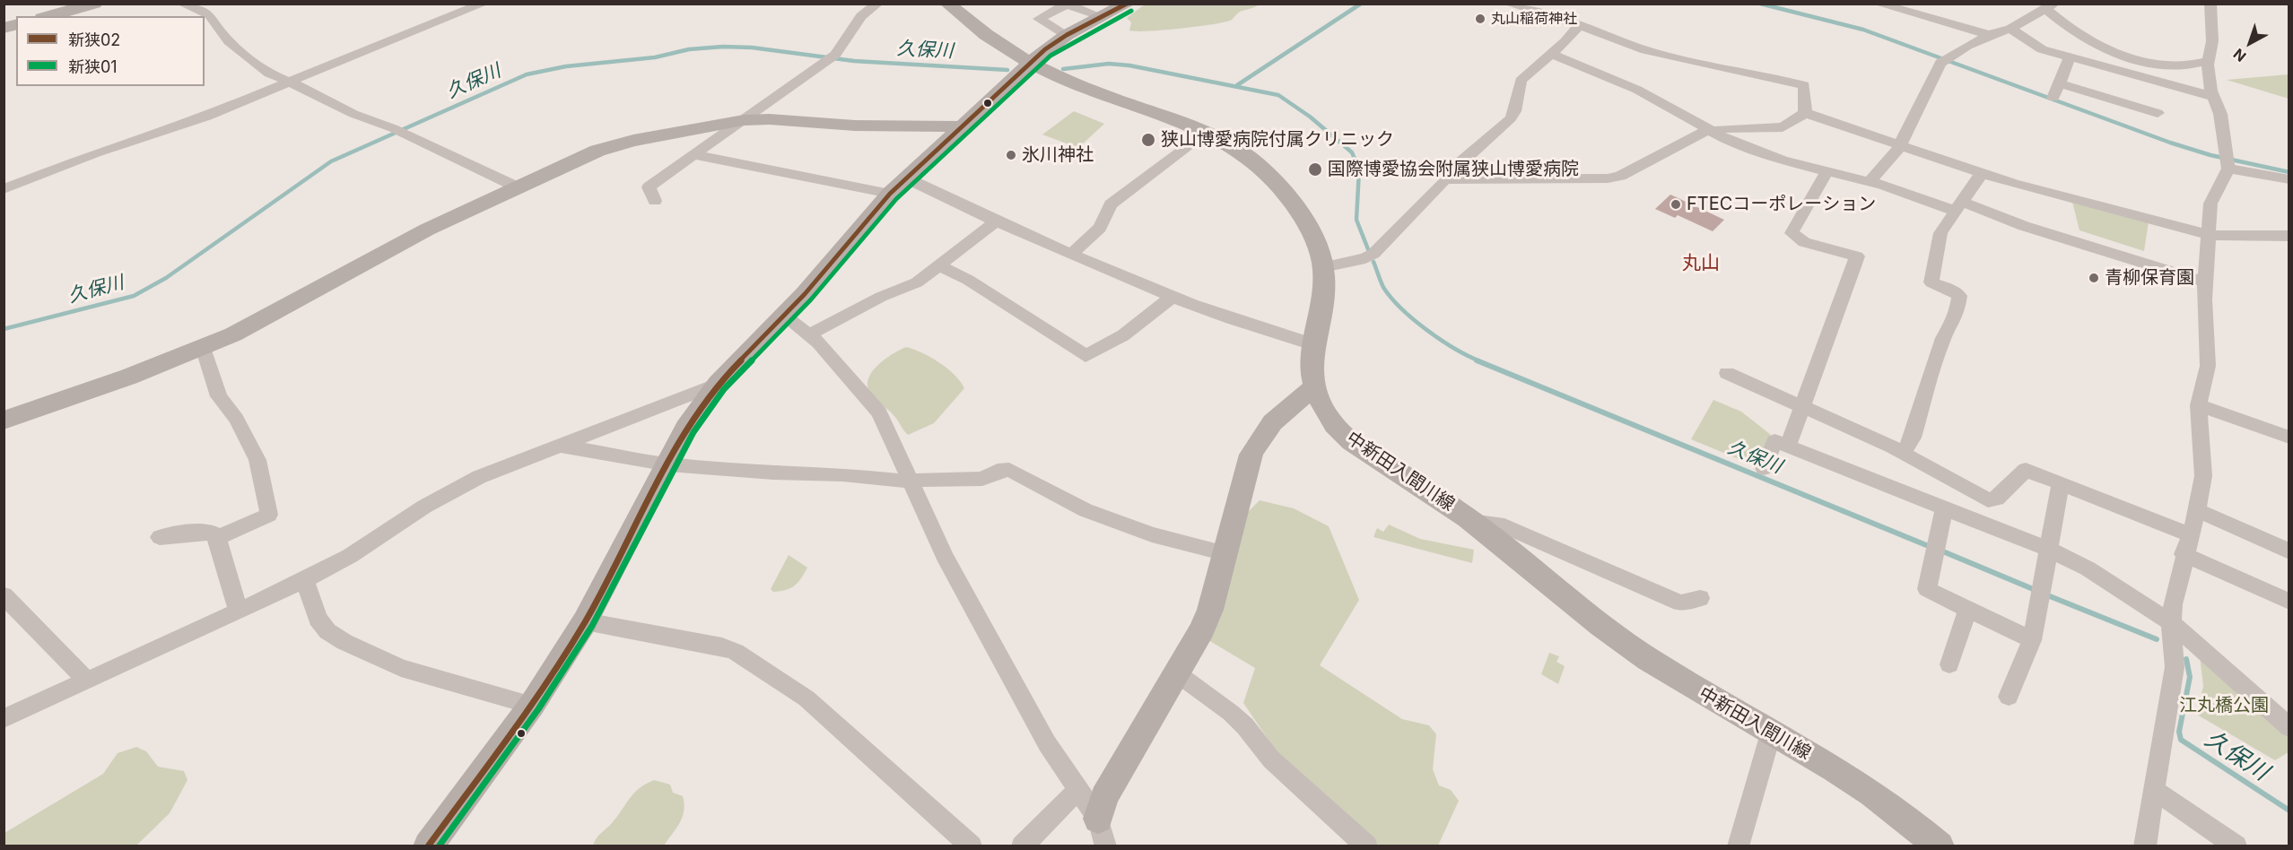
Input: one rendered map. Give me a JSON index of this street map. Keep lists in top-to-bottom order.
{
  "streets": {
    "street": ["中新田入間川線"]
  },
  "districts": ["丸山"],
  "water": ["久保川"],
  "parks": ["江丸橋公園"],
  "places": [
    "丸山稲荷神社",
    "狭山博愛病院付属クリニック",
    "氷川神社",
    "国際博愛協会附属狭山博愛病院",
    "FTECコーポレーション",
    "青柳保育園"
  ],
  "lines": ["transit line 新狭02", "transit line 新狭01"],
  "legend": ["新狭02", "新狭01"],
  "north": "bottom left"
}
